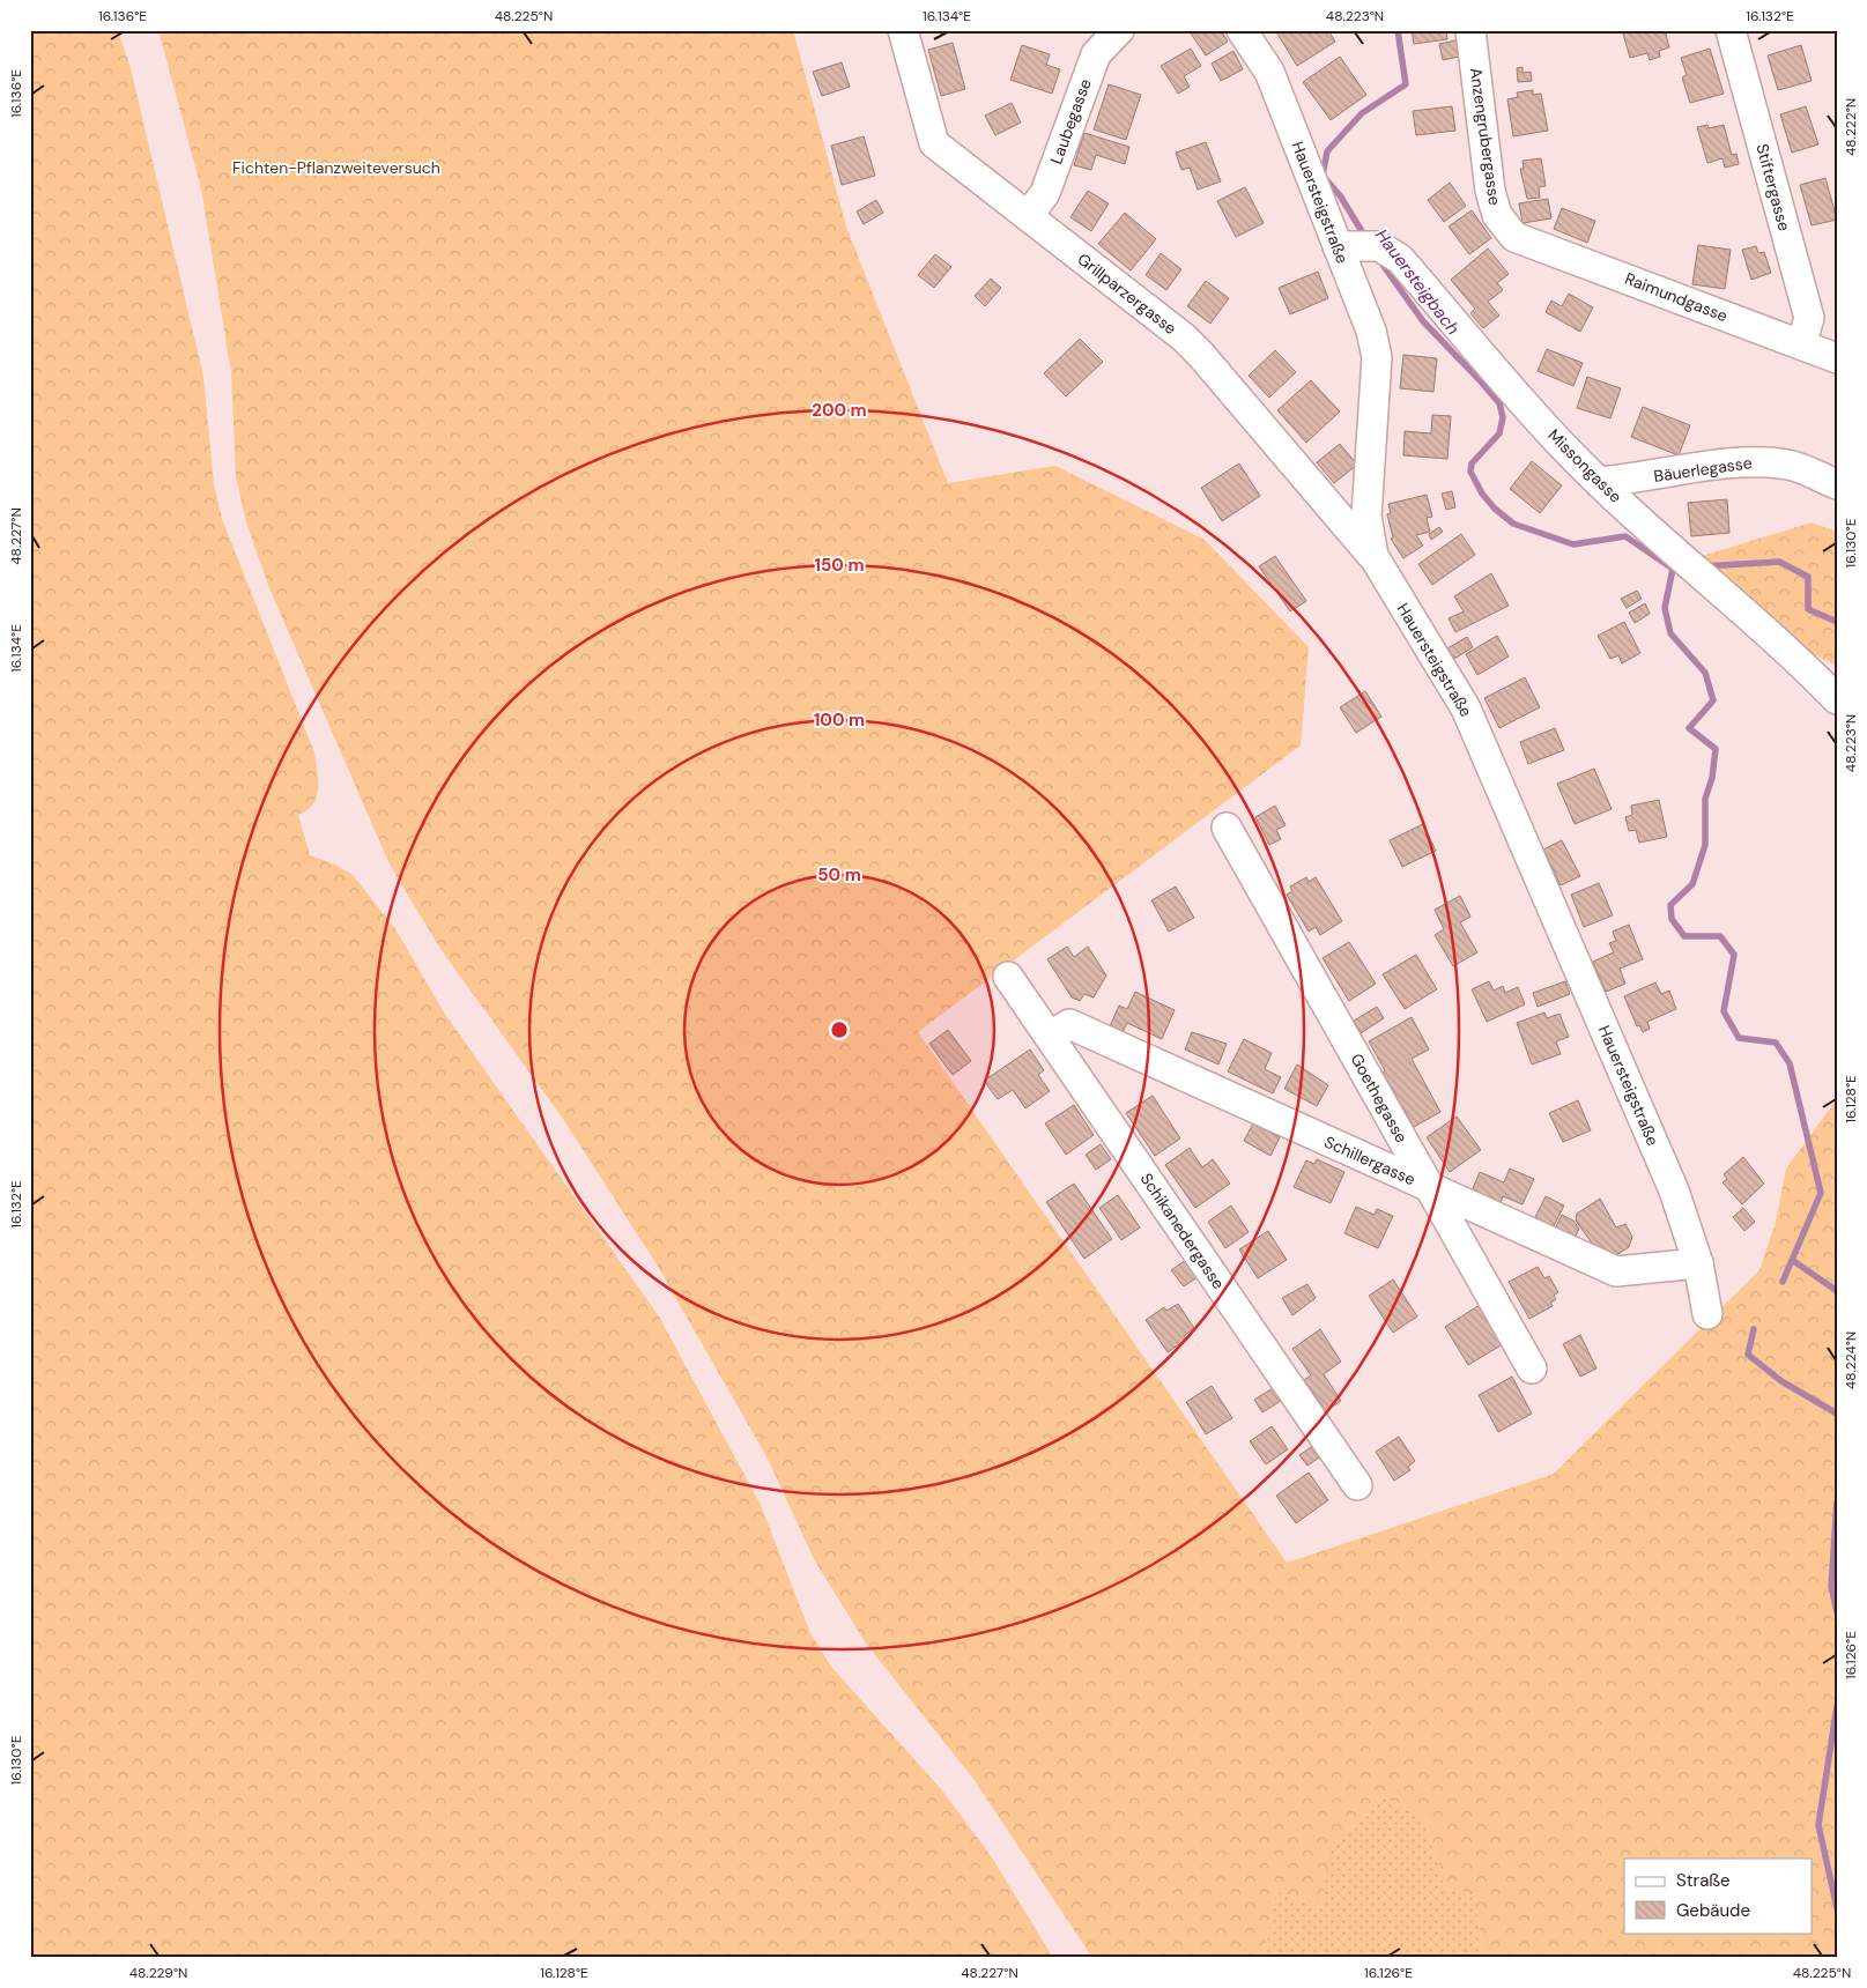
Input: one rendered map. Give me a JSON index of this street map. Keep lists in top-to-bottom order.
{
  "streets": {
    "street": [
      "Laubegasse",
      "Anzengrubergasse",
      "Stiftergasse",
      "Hauersteigstraße",
      "Grillparzergasse",
      "Raimundgasse",
      "Missongasse",
      "Bäuerlegasse",
      "Goethegasse",
      "Schillergasse",
      "Schikanedergasse"
    ]
  },
  "crossings": [
    ["Laubegasse", "Grillparzergasse"],
    ["Anzengrubergasse", "Raimundgasse"],
    ["Stiftergasse", "Raimundgasse"],
    ["Hauersteigstraße", "Grillparzergasse"],
    ["Hauersteigstraße", "Missongasse"],
    ["Hauersteigstraße", "Schillergasse"],
    ["Missongasse", "Bäuerlegasse"],
    ["Goethegasse", "Schillergasse"],
    ["Schillergasse", "Schikanedergasse"]
  ],
  "water": ["Hauersteigbach"],
  "parks": ["Fichten-Pflanzweiteversuch"],
  "legend": ["Straße", "Gebäude"],
  "coordinates": [
    "16.136°E",
    "48.225°N",
    "16.134°E",
    "48.223°N",
    "16.132°E",
    "48.222°N",
    "48.227°N",
    "16.130°E",
    "16.128°E",
    "48.224°N",
    "16.126°E",
    "48.229°N"
  ],
  "rings": [
    "200 m",
    "150 m",
    "100 m",
    "50 m"
  ]
}
